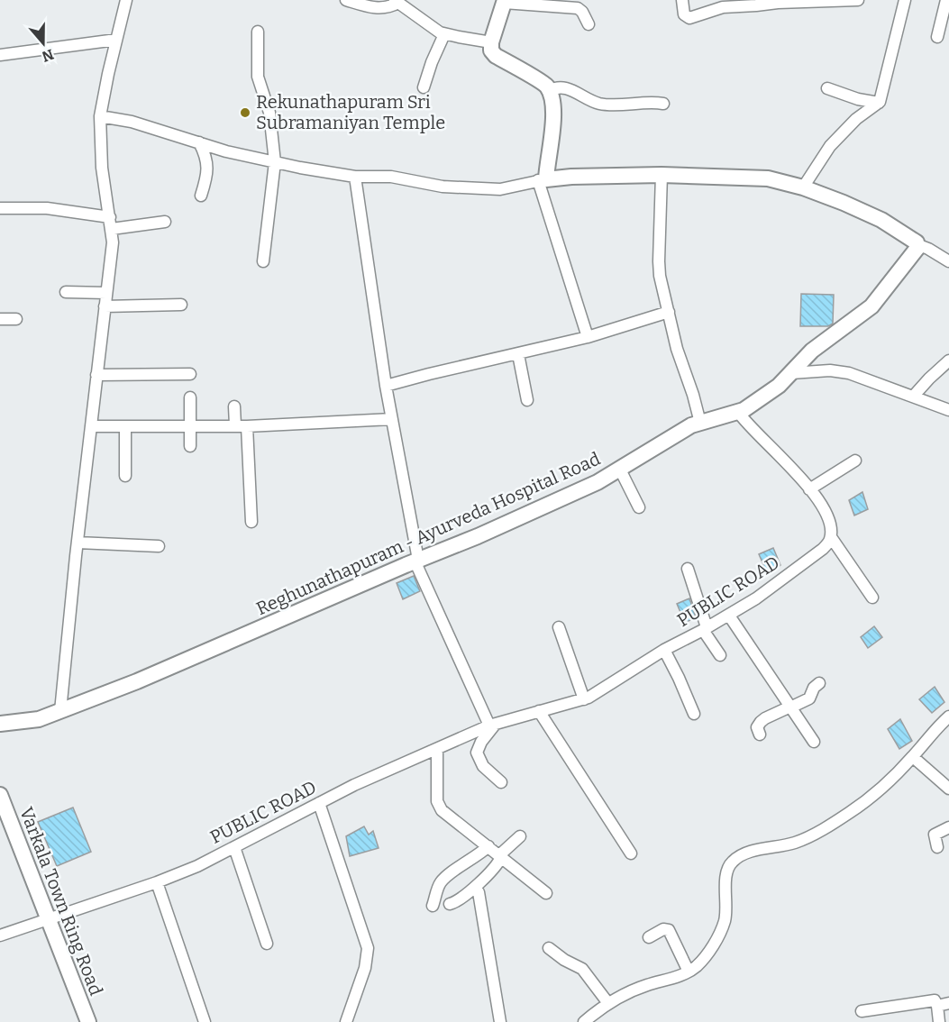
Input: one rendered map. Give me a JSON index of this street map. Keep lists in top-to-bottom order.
{
  "streets": {
    "main road": ["Reghunathapuram - Ayurveda Hospital Road", "Varkala Town Ring Road"],
    "street": ["PUBLIC ROAD"]
  },
  "crossings": [
    ["PUBLIC ROAD", "Varkala Town Ring Road"]
  ],
  "places": ["Rekunathapuram Sri Subramaniyan Temple"],
  "north": "bottom"
}
